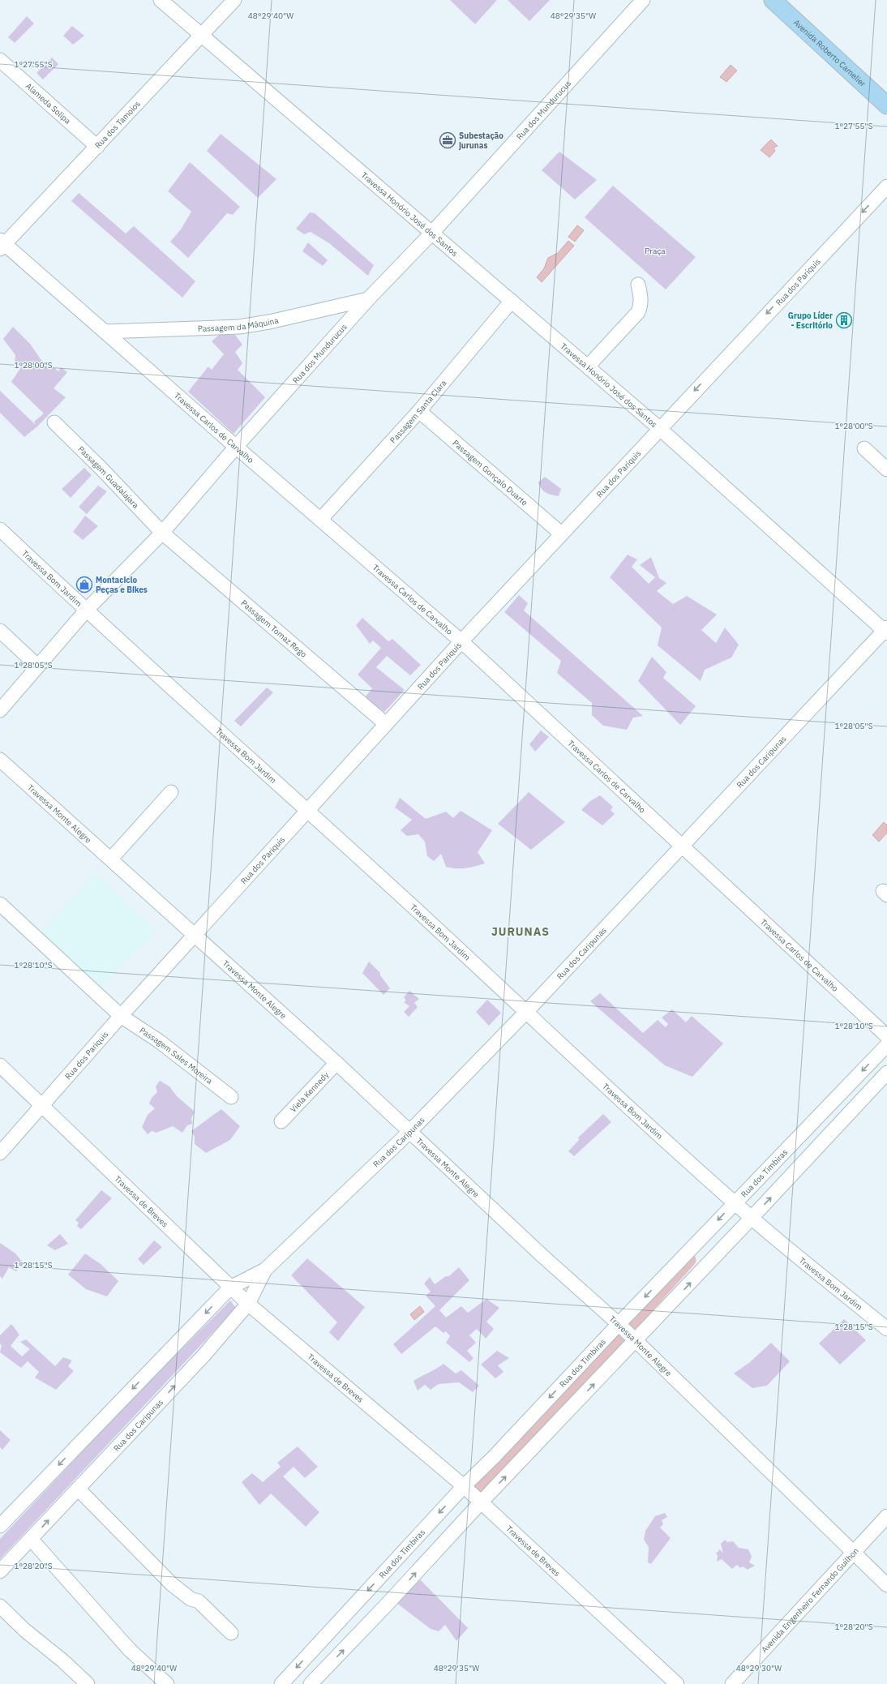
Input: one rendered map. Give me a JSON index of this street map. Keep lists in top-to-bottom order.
{
  "streets": {
    "main road": ["Avenida Roberto Camelier"],
    "street": [
      "Alameda Solipa",
      "Rua dos Mundurucus",
      "Rua dos Tamoios",
      "Travessa Honório José dos Santos",
      "Rua dos Pariquis",
      "Passagem da Máquina",
      "Passagem Santa Clara",
      "Travessa Carlos de Carvalho",
      "Passagem Gonçalo Duarte",
      "Passagem Guadalajara",
      "Travessa Bom Jardim",
      "Passagem Tomaz Rego",
      "Rua dos Caripunas",
      "Travessa Monte Alegre",
      "Passagem Sales Moreira",
      "Viela Kennedy",
      "Rua dos Timbiras",
      "Travessa de Breves",
      "Avenida Engenheiro Fernando Guilhon"
    ]
  },
  "crossings": [
    ["Alameda Solipa", "Rua dos Tamoios"],
    ["Rua dos Mundurucus", "Travessa Honório José dos Santos"],
    ["Rua dos Mundurucus", "Passagem da Máquina"],
    ["Rua dos Mundurucus", "Travessa Carlos de Carvalho"],
    ["Rua dos Mundurucus", "Passagem Guadalajara"],
    ["Rua dos Mundurucus", "Travessa Bom Jardim"],
    ["Rua dos Mundurucus", "Passagem Tomaz Rego"],
    ["Rua dos Tamoios", "Travessa Honório José dos Santos"],
    ["Rua dos Tamoios", "Travessa Carlos de Carvalho"],
    ["Travessa Honório José dos Santos", "Rua dos Pariquis"],
    ["Travessa Honório José dos Santos", "Passagem Santa Clara"],
    ["Travessa Honório José dos Santos", "Rua dos Caripunas"],
    ["Rua dos Pariquis", "Travessa Carlos de Carvalho"],
    ["Rua dos Pariquis", "Passagem Gonçalo Duarte"],
    ["Rua dos Pariquis", "Travessa Bom Jardim"],
    ["Rua dos Pariquis", "Passagem Tomaz Rego"],
    ["Rua dos Pariquis", "Travessa Monte Alegre"],
    ["Rua dos Pariquis", "Passagem Sales Moreira"],
    ["Rua dos Pariquis", "Travessa de Breves"],
    ["Passagem da Máquina", "Travessa Carlos de Carvalho"],
    ["Passagem Santa Clara", "Travessa Carlos de Carvalho"],
    ["Passagem Santa Clara", "Passagem Gonçalo Duarte"],
    ["Travessa Carlos de Carvalho", "Rua dos Caripunas"],
    ["Passagem Guadalajara", "Passagem Tomaz Rego"],
    ["Travessa Bom Jardim", "Rua dos Caripunas"],
    ["Travessa Bom Jardim", "Rua dos Timbiras"],
    ["Rua dos Caripunas", "Travessa Monte Alegre"],
    ["Rua dos Caripunas", "Travessa de Breves"],
    ["Travessa Monte Alegre", "Viela Kennedy"],
    ["Travessa Monte Alegre", "Rua dos Timbiras"],
    ["Travessa Monte Alegre", "Avenida Engenheiro Fernando Guilhon"],
    ["Rua dos Timbiras", "Travessa de Breves"]
  ],
  "districts": ["JURUNAS"],
  "parks": ["Praça"],
  "places": {
    "office": ["Subestação jurunas"],
    "building": ["Grupo Líder - Escritório"],
    "shop": ["Montaciclo Peças e Bikes"]
  },
  "coordinates": [
    "48°29'40\"W",
    "48°29'35\"W",
    "1°27'55\"S",
    "1°28'00\"S",
    "1°28'05\"S",
    "1°28'10\"S",
    "1°28'15\"S",
    "1°28'20\"S",
    "48°29'30\"W"
  ]
}
